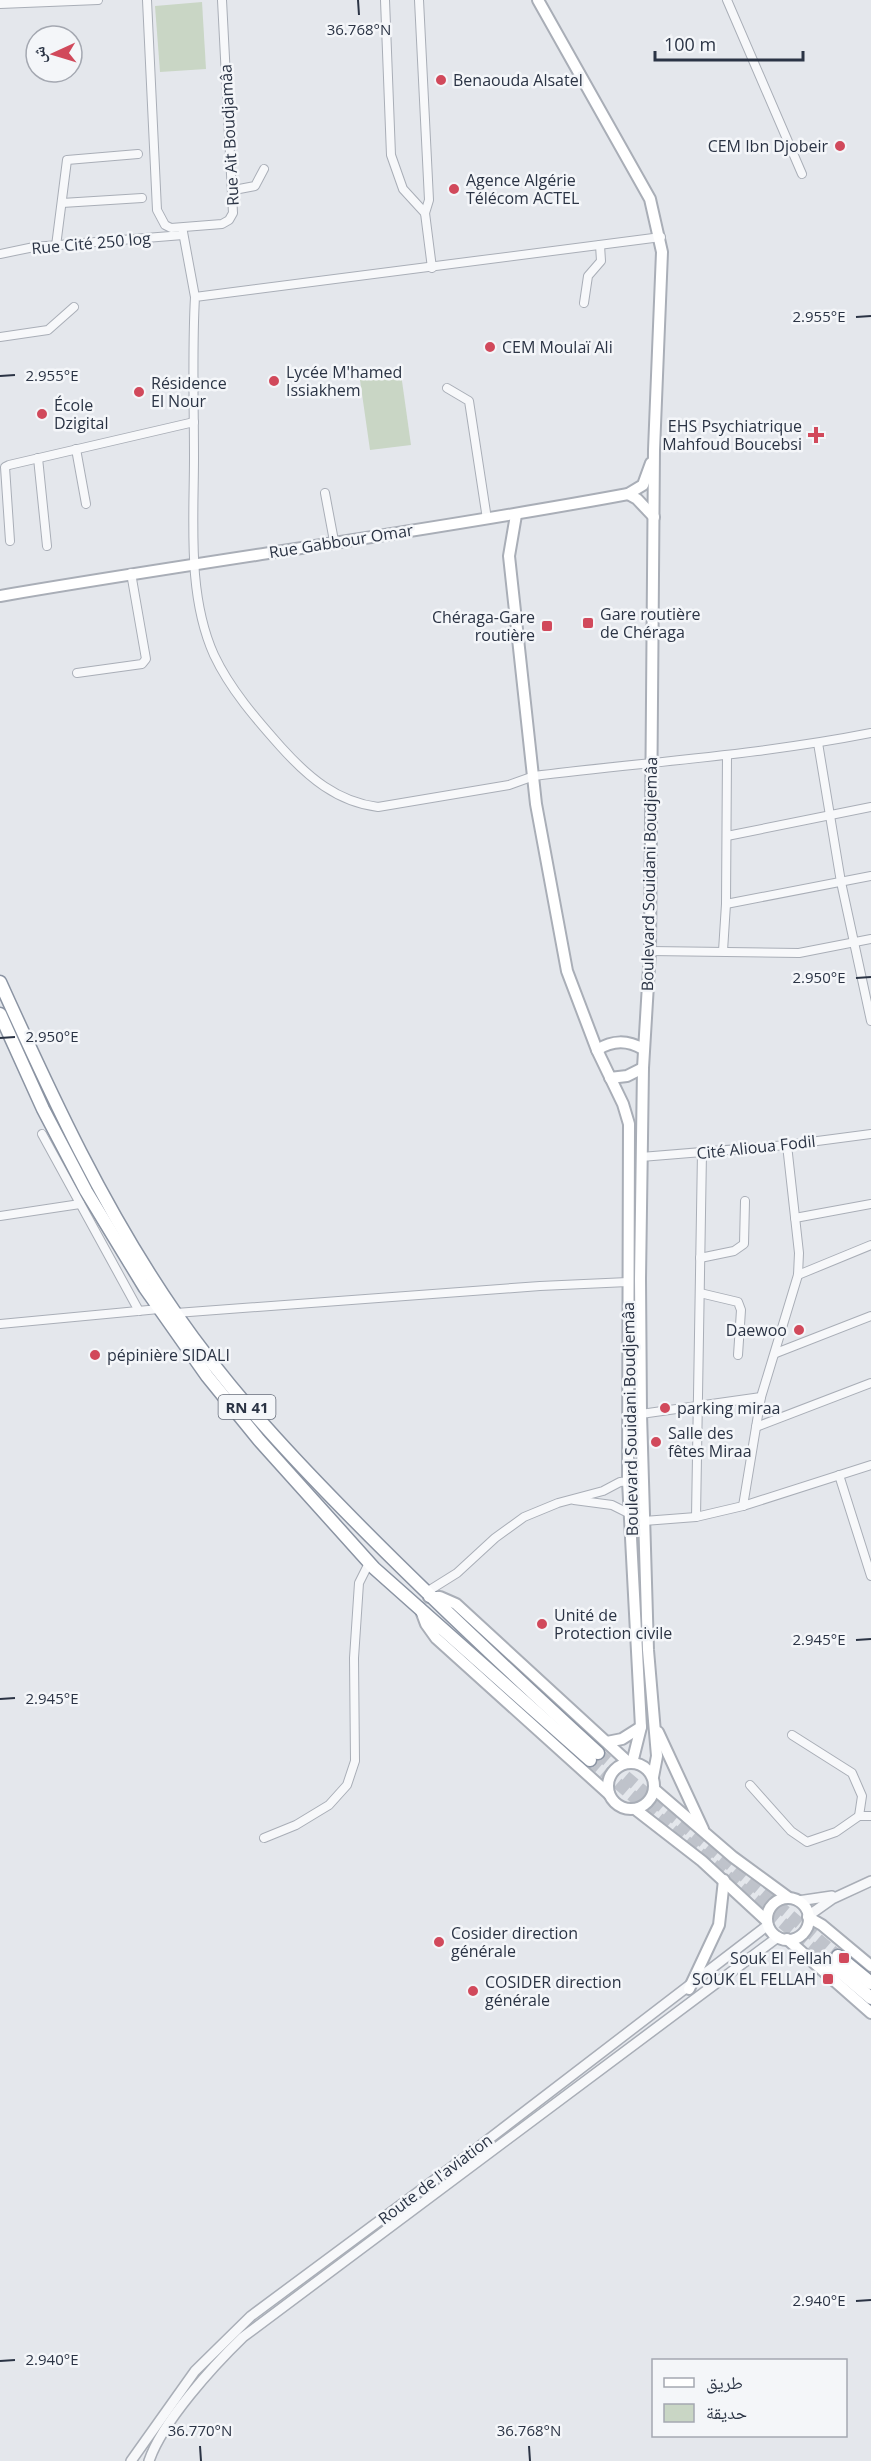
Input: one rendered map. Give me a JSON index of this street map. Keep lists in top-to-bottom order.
{
  "streets": {
    "highway": ["RN 41"],
    "main road": ["Rue Gabbour Omar", "Boulevard Souidani Boudjemâa"],
    "street": [
      "Rue Ait Boudjamâa",
      "Rue Cité 250 log",
      "Cité Alioua Fodil",
      "Route de l'aviation"
    ]
  },
  "crossings": [
    ["Rue Ait Boudjamâa", "Rue Cité 250 log"],
    ["Rue Gabbour Omar", "Boulevard Souidani Boudjemâa"],
    ["Boulevard Souidani Boudjemâa", "Cité Alioua Fodil"]
  ],
  "places": {
    "other": [
      "Benaouda Alsatel",
      "CEM Ibn Djobeir",
      "Agence Algérie Télécom ACTEL",
      "CEM Moulaï Ali",
      "Lycée M'hamed Issiakhem",
      "Résidence El Nour",
      "École Dzigital",
      "Daewoo",
      "pépinière SIDALI",
      "parking miraa",
      "Salle des fêtes Miraa",
      "Unité de Protection civile",
      "Cosider direction générale",
      "COSIDER direction générale"
    ],
    "health": ["EHS Psychiatrique Mahfoud Boucebsi"],
    "transit": [
      "Gare routière de Chéraga",
      "Chéraga-Gare routière",
      "Souk El Fellah",
      "SOUK EL FELLAH"
    ]
  },
  "legend": ["طريق", "حديقة"],
  "scale_bar": "100 m",
  "north": "left",
  "coordinates": [
    "36.768°N",
    "2.955°E",
    "2.950°E",
    "2.945°E",
    "2.940°E",
    "36.770°N"
  ]
}
